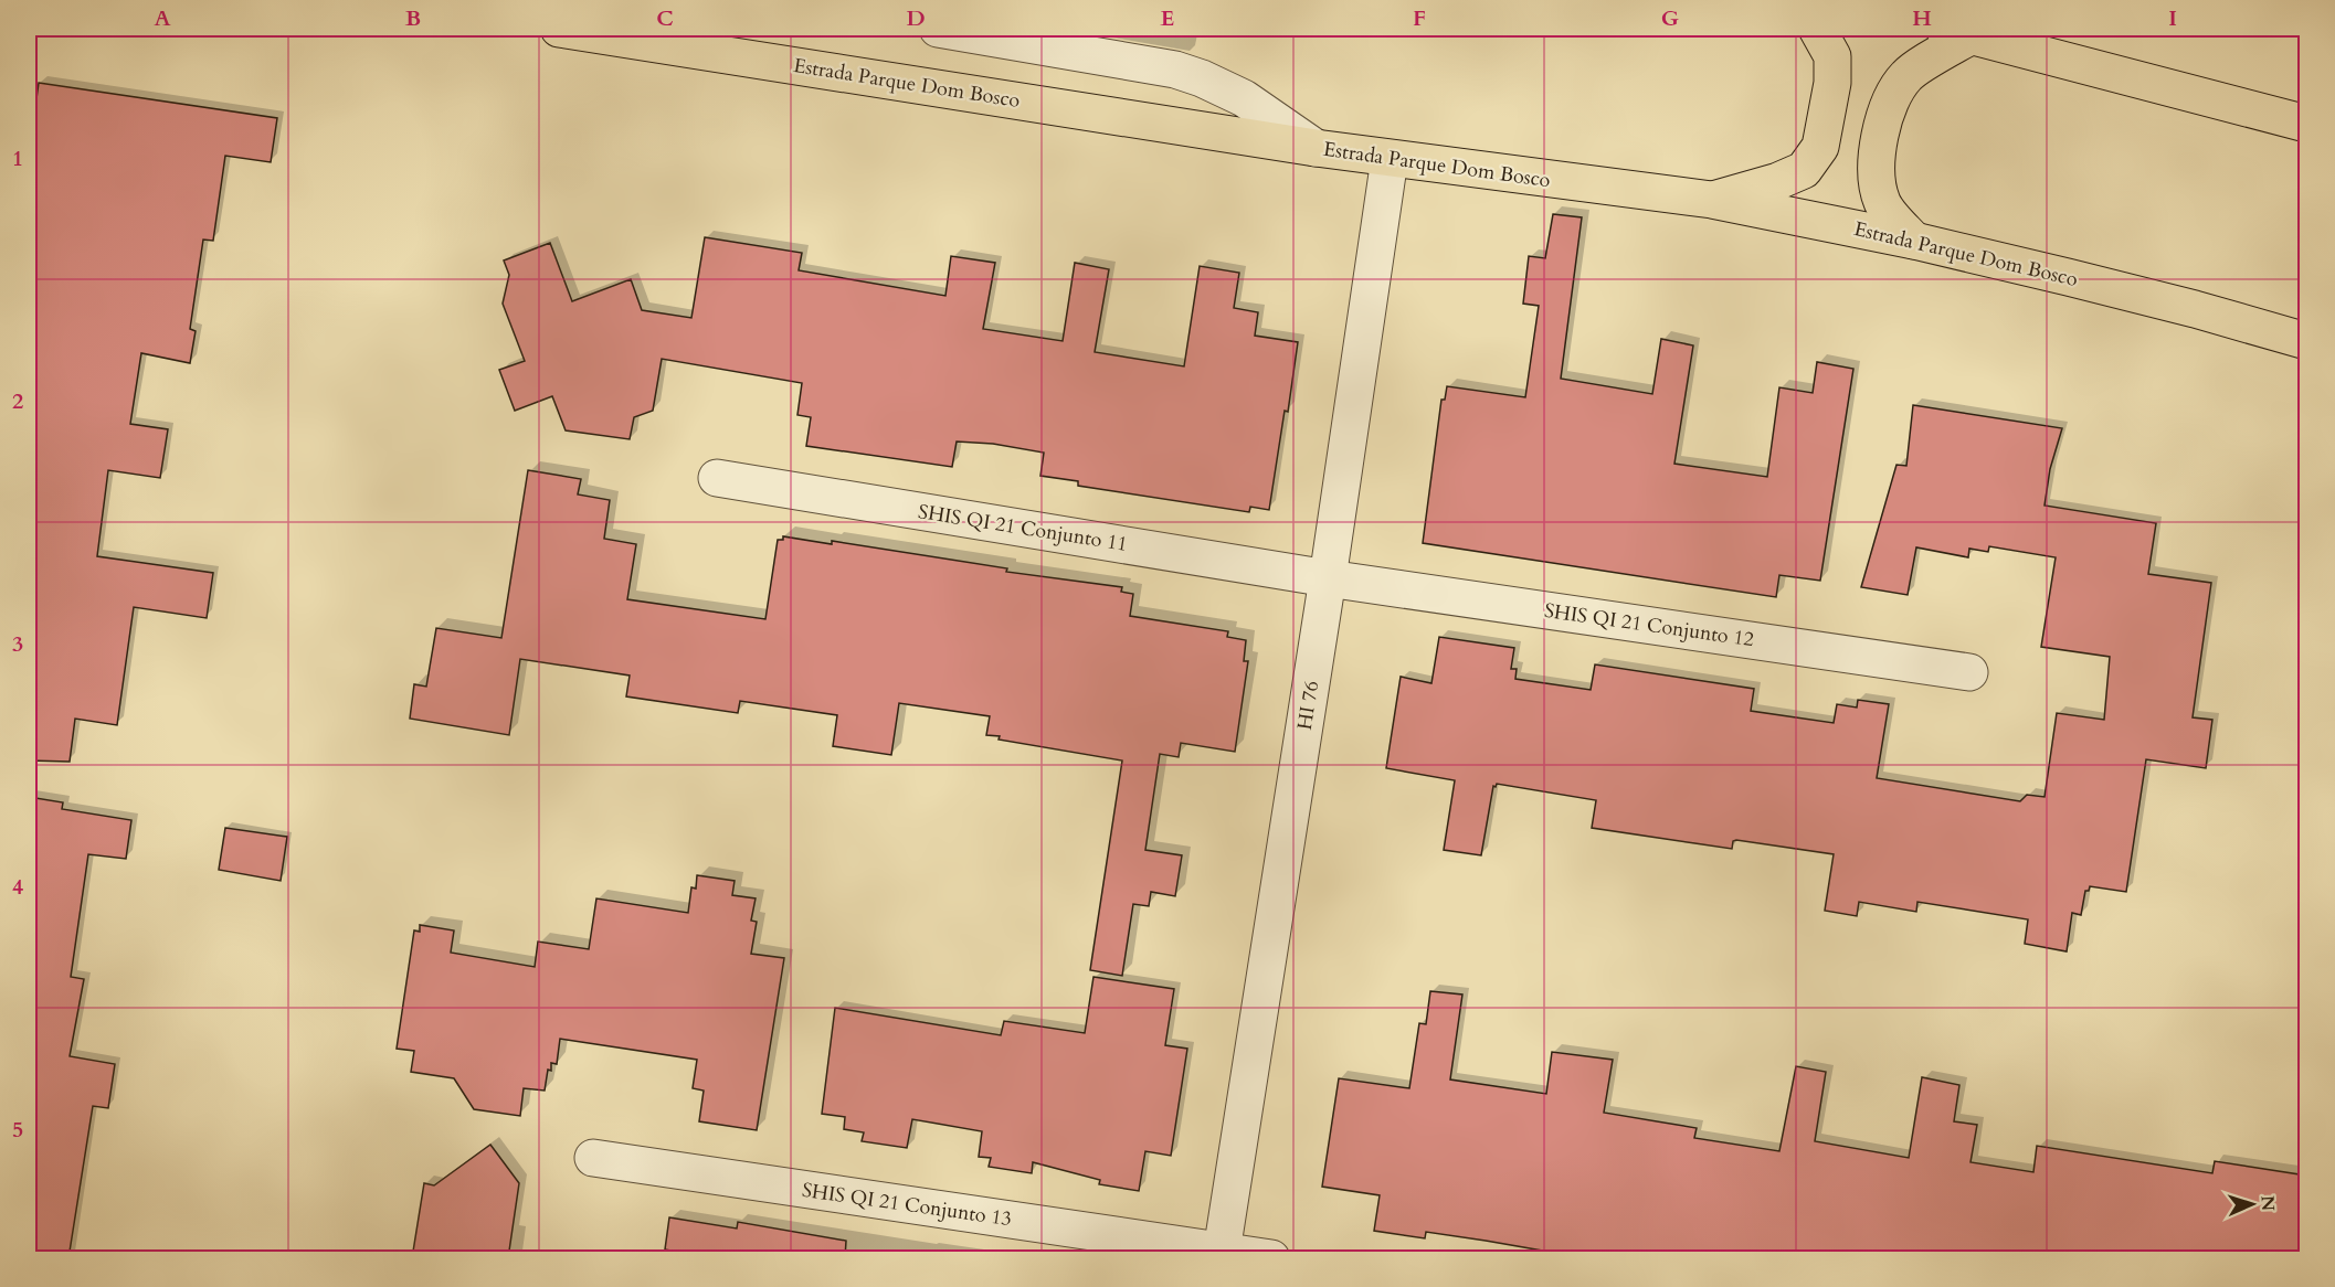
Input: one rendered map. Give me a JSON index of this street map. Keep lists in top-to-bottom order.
{
  "streets": {
    "main road": ["Estrada Parque Dom Bosco"],
    "street": [
      "SHIS QI 21 Conjunto 11",
      "SHIS QI 21 Conjunto 12",
      "HI 76",
      "SHIS QI 21 Conjunto 13"
    ]
  },
  "crossings": [
    ["Estrada Parque Dom Bosco", "HI 76"],
    ["SHIS QI 21 Conjunto 11", "SHIS QI 21 Conjunto 12"],
    ["SHIS QI 21 Conjunto 11", "HI 76"],
    ["SHIS QI 21 Conjunto 12", "HI 76"],
    ["HI 76", "SHIS QI 21 Conjunto 13"]
  ],
  "north": "right",
  "grid": {
    "columns": [
      "A",
      "B",
      "C",
      "D",
      "E",
      "F",
      "G",
      "H",
      "I"
    ],
    "rows": [
      "1",
      "2",
      "3",
      "4",
      "5"
    ]
  }
}
